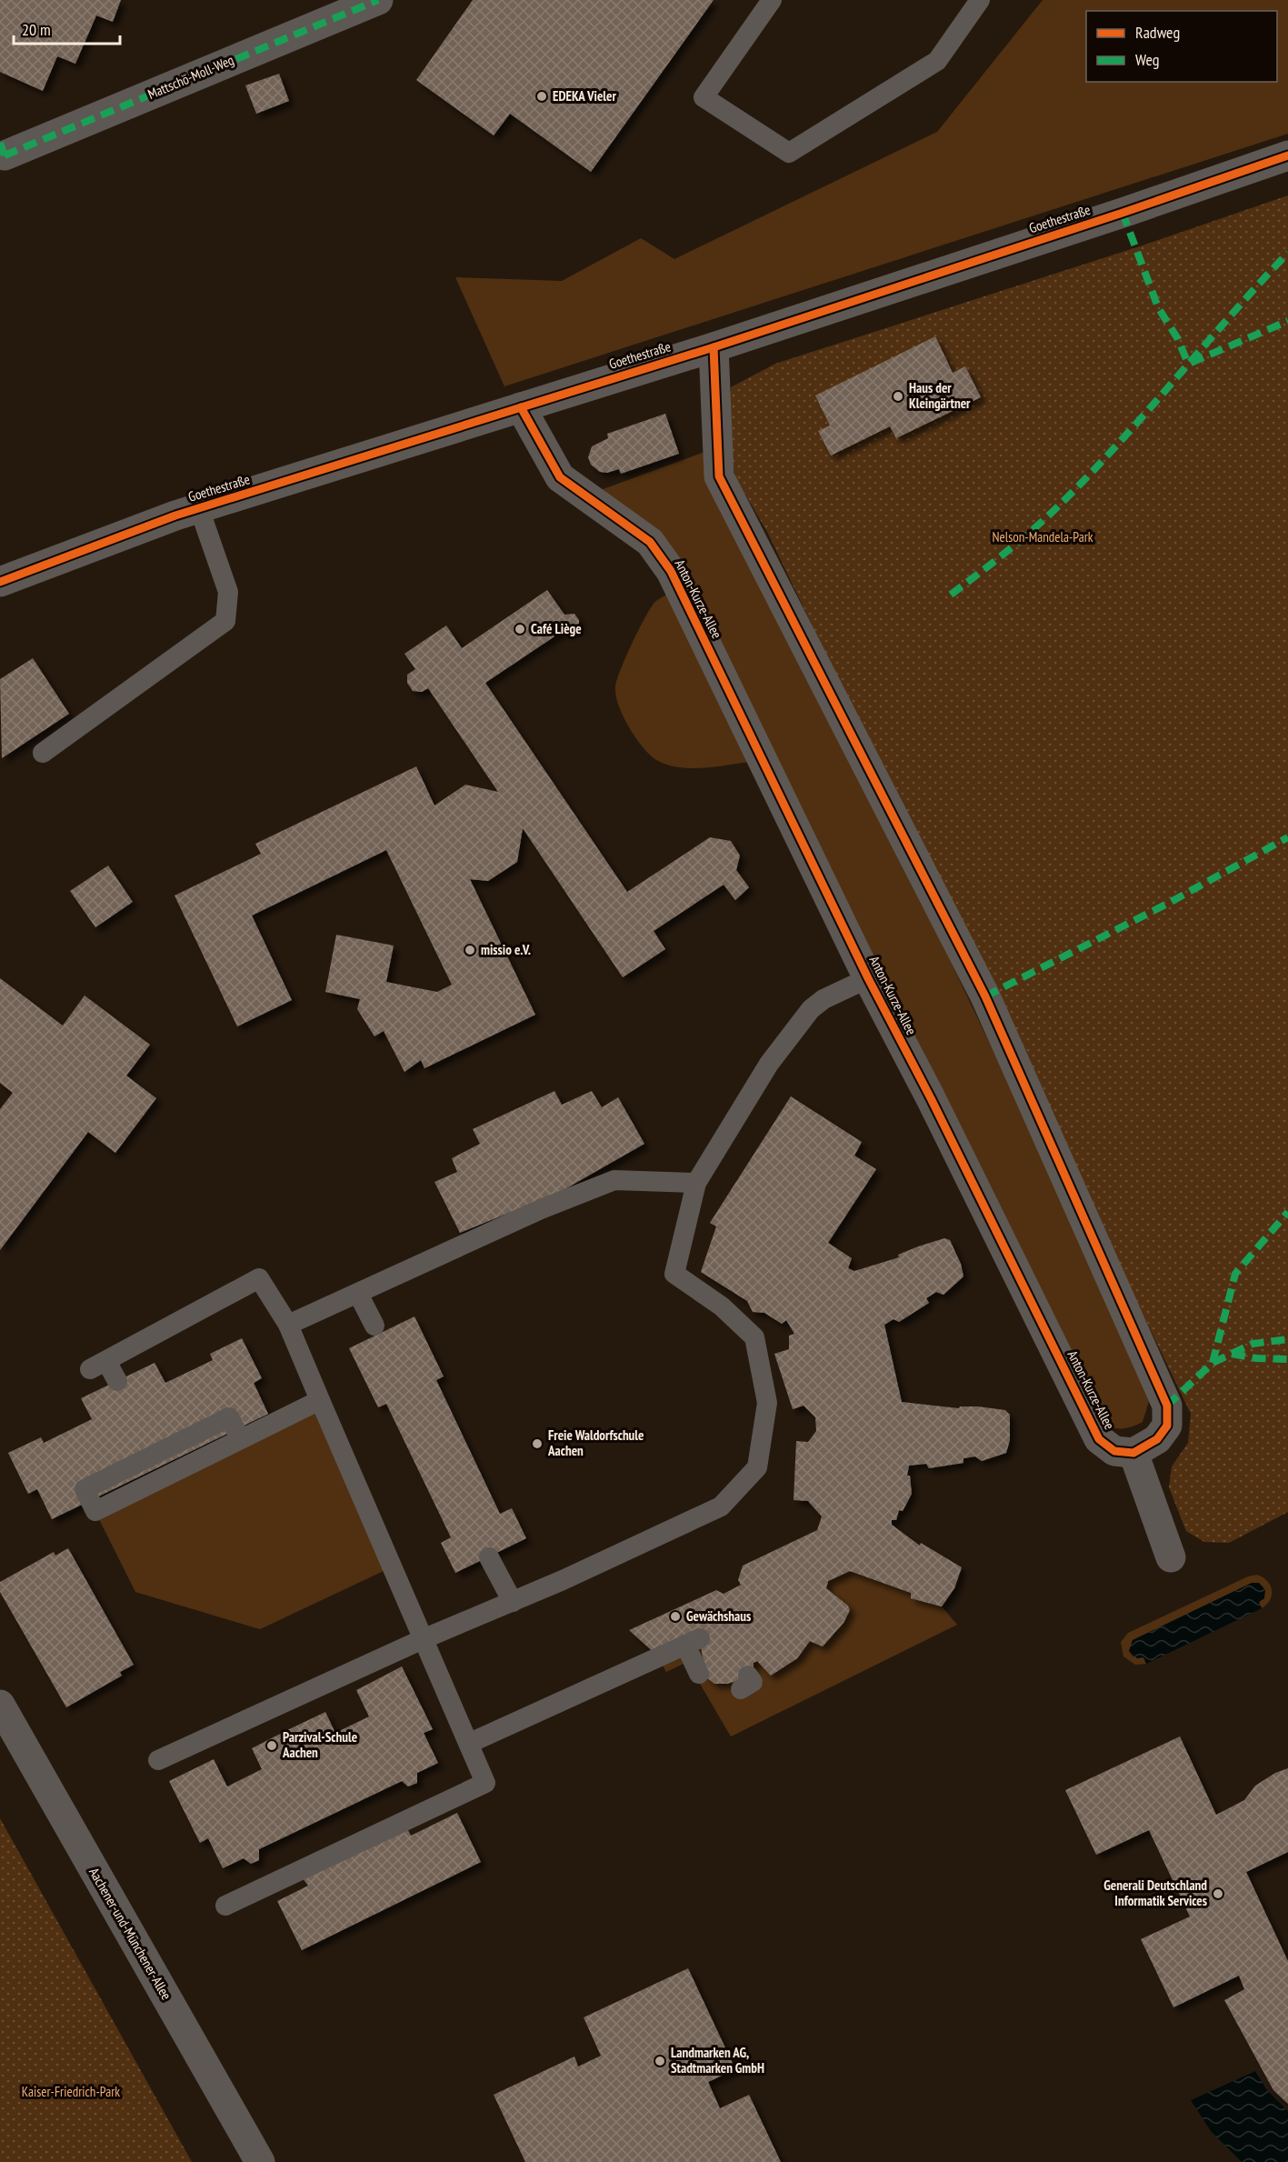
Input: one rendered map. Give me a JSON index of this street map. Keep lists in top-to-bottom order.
{
  "streets": {
    "street": [
      "Mattschö-Moll-Weg",
      "Goethestraße",
      "Anton-Kurze-Allee",
      "Aachener-und-Münchener-Allee"
    ]
  },
  "crossings": [
    ["Goethestraße", "Anton-Kurze-Allee"]
  ],
  "parks": ["Nelson-Mandela-Park", "Kaiser-Friedrich-Park"],
  "places": [
    "EDEKA Vieler",
    "Haus der Kleingärtner",
    "Café Liège",
    "missio e.V.",
    "Freie Waldorfschule Aachen",
    "Gewächshaus",
    "Parzival-Schule Aachen",
    "Generali Deutschland Informatik Services",
    "Landmarken AG, Stadtmarken GmbH"
  ],
  "legend": ["Radweg", "Weg"],
  "scale_bar": "20 m"
}
